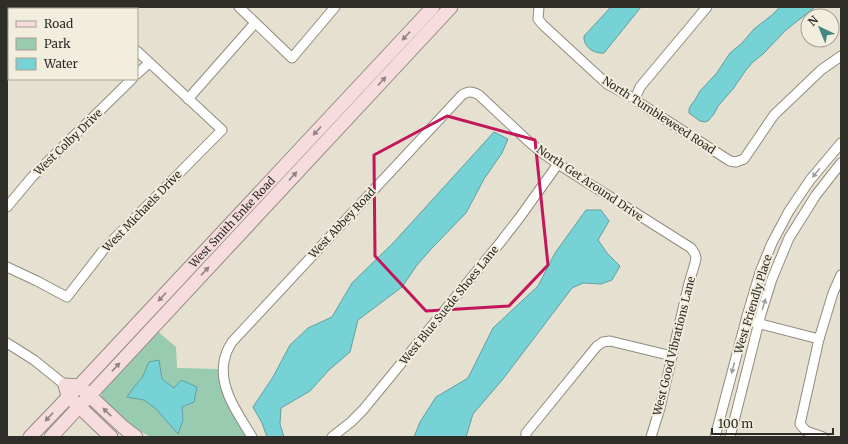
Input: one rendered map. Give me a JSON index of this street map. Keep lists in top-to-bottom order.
{
  "streets": {
    "street": [
      "North Tumbleweed Road",
      "West Colby Drive",
      "North Get Around Drive",
      "West Michaels Drive",
      "West Smith Enke Road",
      "West Abbey Road",
      "West Friendly Place",
      "West Blue Suede Shoes Lane",
      "West Good Vibrations Lane"
    ]
  },
  "crossings": [
    ["North Get Around Drive", "West Abbey Road"],
    ["North Get Around Drive", "West Blue Suede Shoes Lane"],
    ["North Get Around Drive", "West Good Vibrations Lane"]
  ],
  "legend": ["Road", "Park", "Water"],
  "scale_bar": "100 m",
  "north": "top left"
}
